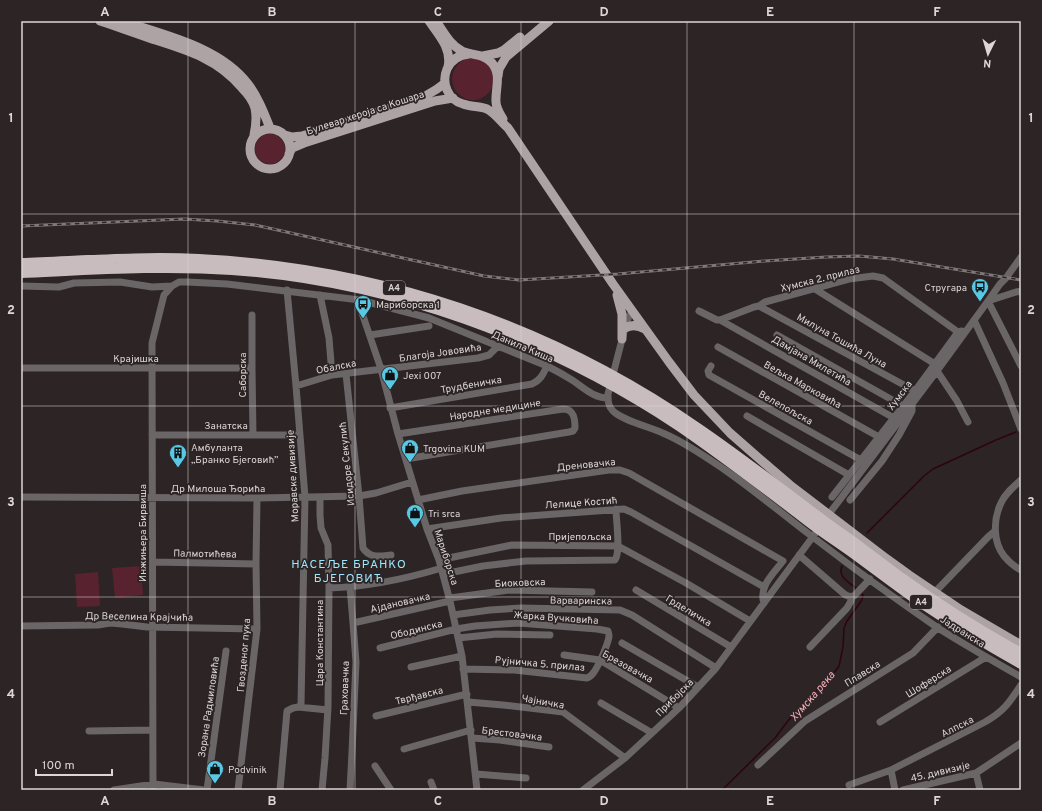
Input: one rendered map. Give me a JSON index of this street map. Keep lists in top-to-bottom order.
{
  "streets": {
    "highway": ["A4"],
    "main road": ["Булевар хероја са Кошара"],
    "street": [
      "Хумска 2. прилаз",
      "Милуна Тошића Луна",
      "Данила Киша",
      "Благоја Јововића",
      "Крајишка",
      "Дамјана Милетића",
      "Обалска",
      "Саборска",
      "Трудбеничка",
      "Вељка Марковића",
      "Хумска",
      "Велепољска",
      "Народне медицине",
      "Занатска",
      "Исидоре Секулић",
      "Дреновачка",
      "Моравске дивизије",
      "Др Милоша Ђорића",
      "Лелице Костић",
      "Инжињера Бирвиша",
      "Пријепољска",
      "Палмотићева",
      "Мариборска",
      "Биоковска",
      "Варваринска",
      "Ајдановачка",
      "Грделичка",
      "Др Веселина Крајчића",
      "Жарка Вучковића",
      "Ободинска",
      "Јадранска",
      "Цара Константина",
      "Гвозденог пука",
      "Рујничка 5. прилаз",
      "Брезовачка",
      "Плавска",
      "Шоферска",
      "Граховачка",
      "Тврђавска",
      "Прибојска",
      "Чајничка",
      "Зорана Радмиловића",
      "Алпска",
      "Брестовачка",
      "45. дивизије"
    ]
  },
  "crossings": [
    ["Хумска 2. прилаз", "Милуна Тошића Луна"],
    ["Хумска 2. прилаз", "Дамјана Милетића"],
    ["Хумска 2. прилаз", "Хумска"],
    ["A4", "Јадранска"],
    ["Милуна Тошића Луна", "Хумска"],
    ["Данила Киша", "Благоја Јововића"],
    ["Данила Киша", "Трудбеничка"],
    ["Данила Киша", "Моравске дивизије"],
    ["Данила Киша", "Инжињера Бирвиша"],
    ["Данила Киша", "Мариборска"],
    ["Благоја Јововића", "Обалска"],
    ["Благоја Јововића", "Мариборска"],
    ["Крајишка", "Саборска"],
    ["Крајишка", "Инжињера Бирвиша"],
    ["Дамјана Милетића", "Хумска"],
    ["Обалска", "Исидоре Секулић"],
    ["Обалска", "Моравске дивизије"],
    ["Обалска", "Мариборска"],
    ["Саборска", "Занатска"],
    ["Трудбеничка", "Мариборска"],
    ["Вељка Марковића", "Хумска"],
    ["Хумска", "Велепољска"],
    ["Хумска", "Прибојска"],
    ["Народне медицине", "Мариборска"],
    ["Занатска", "Моравске дивизије"],
    ["Занатска", "Инжињера Бирвиша"],
    ["Исидоре Секулић", "Др Милоша Ђорића"],
    ["Дреновачка", "Лелице Костић"],
    ["Дреновачка", "Мариборска"],
    ["Моравске дивизије", "Др Милоша Ђорића"],
    ["Др Милоша Ђорића", "Инжињера Бирвиша"],
    ["Др Милоша Ђорића", "Мариборска"],
    ["Др Милоша Ђорића", "Цара Константина"],
    ["Др Милоша Ђорића", "Гвозденог пука"],
    ["Лелице Костић", "Мариборска"],
    ["Инжињера Бирвиша", "Палмотићева"],
    ["Инжињера Бирвиша", "Др Веселина Крајчића"],
    ["Пријепољска", "Мариборска"],
    ["Пријепољска", "Прибојска"],
    ["Палмотићева", "Гвозденог пука"],
    ["Мариборска", "Биоковска"],
    ["Мариборска", "Варваринска"],
    ["Мариборска", "Ајдановачка"],
    ["Мариборска", "Жарка Вучковића"],
    ["Мариборска", "Ободинска"],
    ["Мариборска", "Рујничка 5. прилаз"],
    ["Мариборска", "Тврђавска"],
    ["Мариборска", "Чајничка"],
    ["Мариборска", "Брестовачка"],
    ["Биоковска", "Ајдановачка"],
    ["Варваринска", "Прибојска"],
    ["Ајдановачка", "Граховачка"],
    ["Грделичка", "Прибојска"],
    ["Др Веселина Крајчића", "Гвозденог пука"],
    ["Жарка Вучковића", "Ободинска"],
    ["Жарка Вучковића", "Рујничка 5. прилаз"],
    ["Жарка Вучковића", "Брезовачка"],
    ["Јадранска", "Плавска"],
    ["Јадранска", "Шоферска"],
    ["Рујничка 5. прилаз", "Брезовачка"],
    ["Брезовачка", "Прибојска"],
    ["Прибојска", "Чајничка"]
  ],
  "districts": ["НАСЕЉЕ БРАНКО БЈЕГОВИЋ"],
  "water": ["Хумска река"],
  "places": {
    "bus stop": ["Стругара", "Мариборска 1"],
    "shop": [
      "Jexi 007",
      "Trgovina KUM",
      "Tri srca",
      "Podvinik"
    ],
    "building": ["Амбуланта „Бранко Бјеговић”"]
  },
  "scale_bar": "100 m",
  "north": "bottom",
  "grid": {
    "columns": [
      "A",
      "B",
      "C",
      "D",
      "E",
      "F"
    ],
    "rows": [
      "1",
      "2",
      "3",
      "4"
    ]
  }
}
